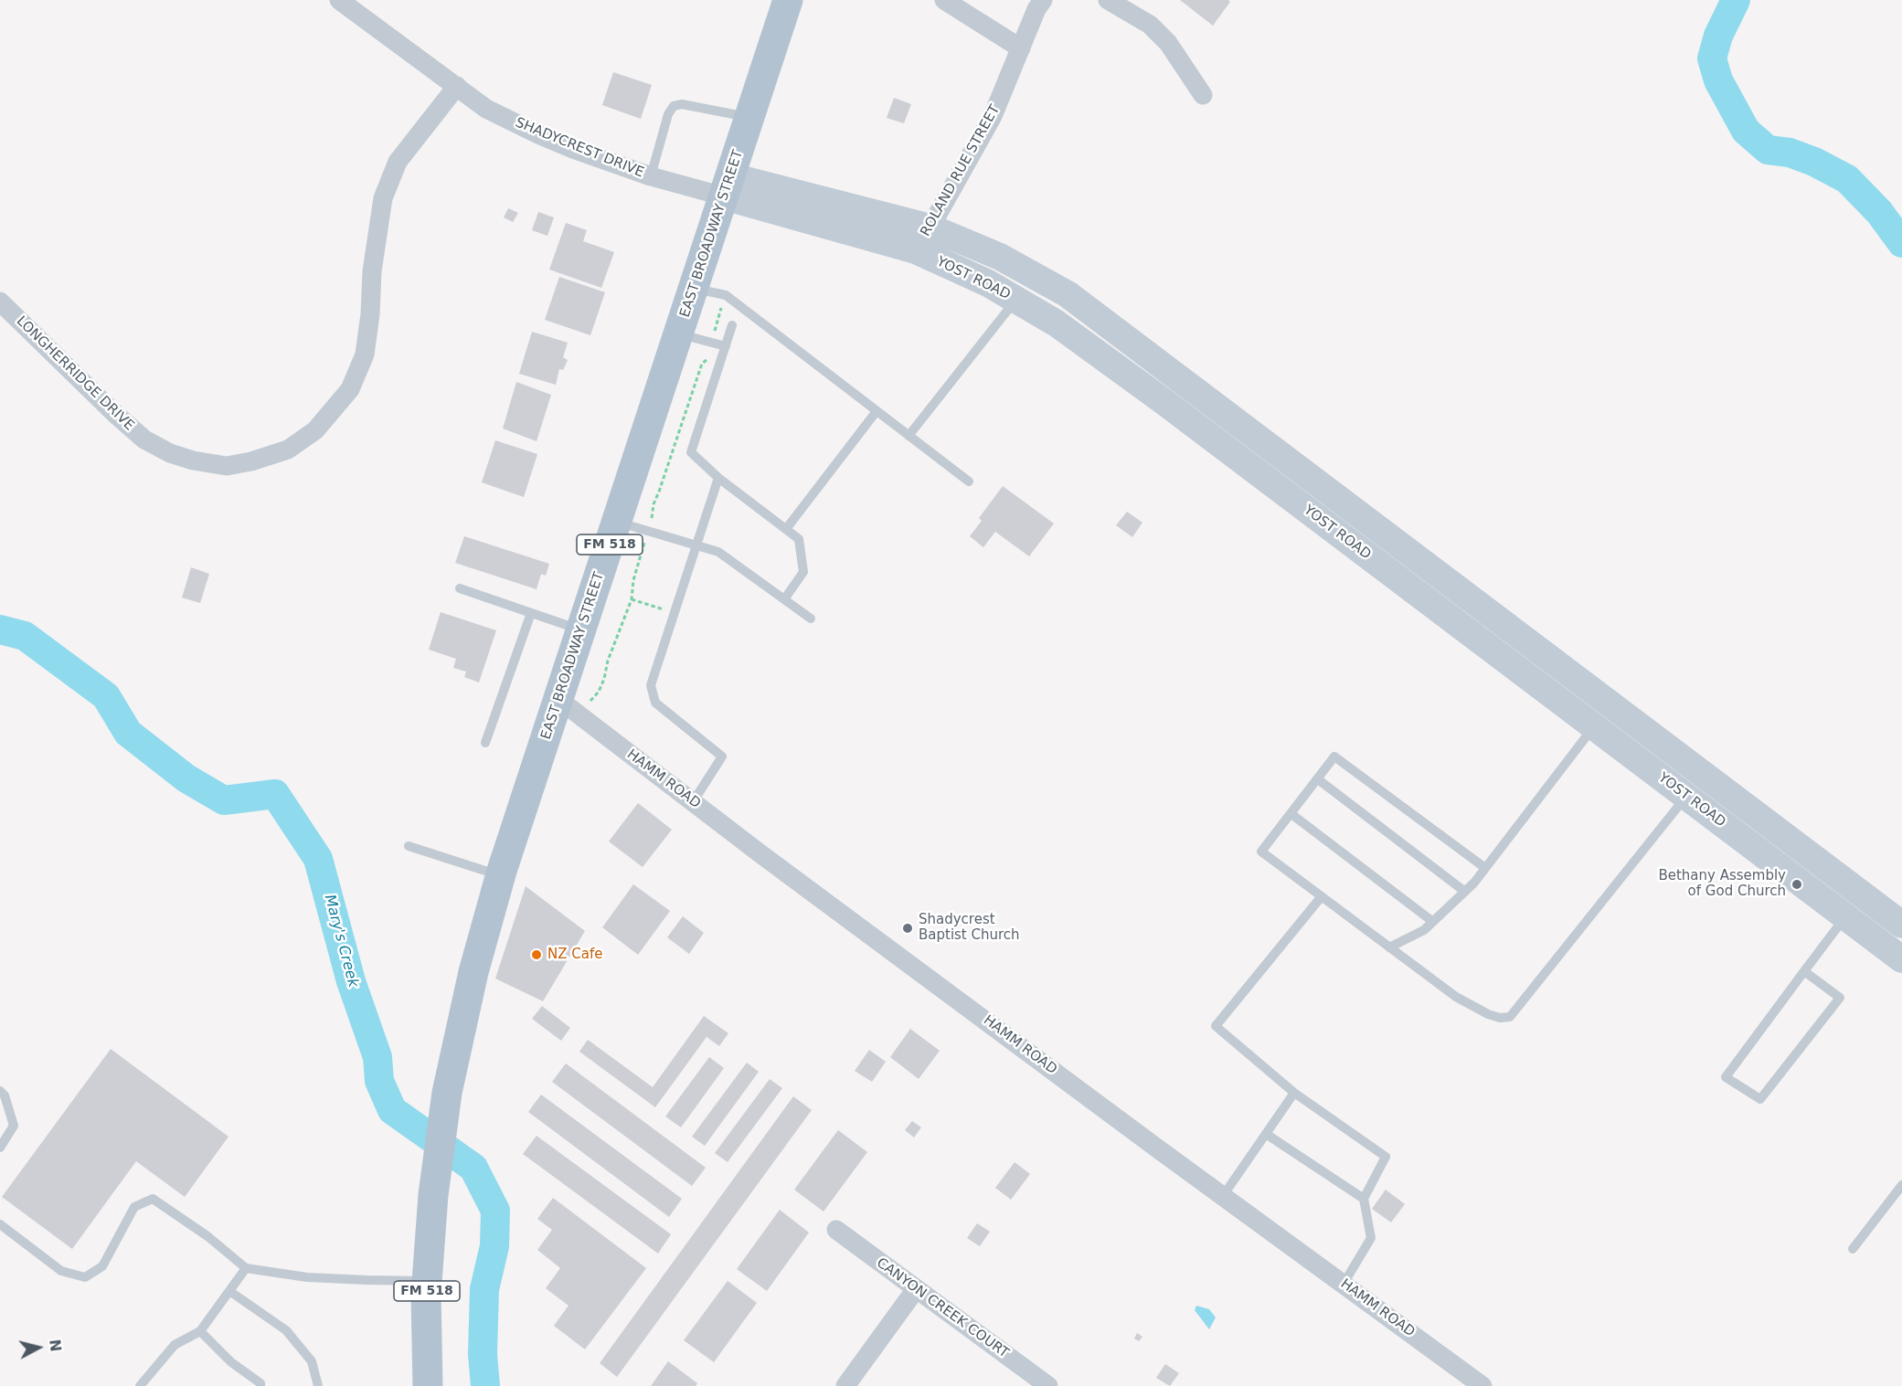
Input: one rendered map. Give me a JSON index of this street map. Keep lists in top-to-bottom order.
{
  "streets": {
    "main road": ["EAST BROADWAY STREET", "YOST ROAD", "FM 518"],
    "street": [
      "SHADYCREST DRIVE",
      "ROLAND RUE STREET",
      "LONGHERRIDGE DRIVE",
      "HAMM ROAD",
      "CANYON CREEK COURT"
    ]
  },
  "crossings": [
    ["SHADYCREST DRIVE", "EAST BROADWAY STREET"],
    ["SHADYCREST DRIVE", "YOST ROAD"],
    ["SHADYCREST DRIVE", "LONGHERRIDGE DRIVE"],
    ["ROLAND RUE STREET", "YOST ROAD"],
    ["EAST BROADWAY STREET", "YOST ROAD"],
    ["EAST BROADWAY STREET", "FM 518"],
    ["EAST BROADWAY STREET", "HAMM ROAD"]
  ],
  "water": ["Mary's Creek"],
  "places": ["Bethany Assembly of God Church", "Shadycrest Baptist Church", "NZ Cafe"],
  "north": "right"
}
